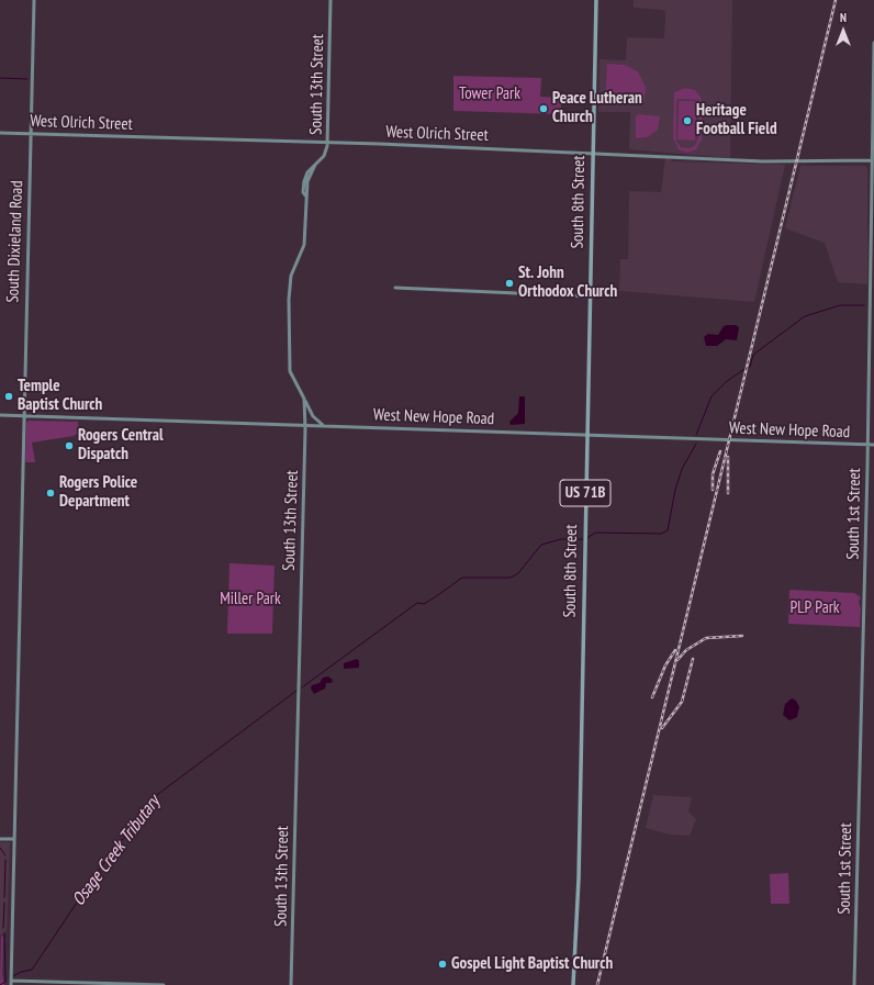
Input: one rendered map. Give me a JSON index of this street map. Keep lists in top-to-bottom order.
{
  "streets": {
    "main road": ["South 8th Street", "US 71B"],
    "street": [
      "South 13th Street",
      "West Olrich Street",
      "South Dixieland Road",
      "West New Hope Road",
      "South 1st Street"
    ]
  },
  "crossings": [
    ["South 13th Street", "West Olrich Street"],
    ["South 13th Street", "West New Hope Road"],
    ["West Olrich Street", "South 8th Street"],
    ["West Olrich Street", "South Dixieland Road"],
    ["West Olrich Street", "South 1st Street"],
    ["South 8th Street", "West New Hope Road"],
    ["South Dixieland Road", "West New Hope Road"],
    ["West New Hope Road", "South 1st Street"]
  ],
  "water": ["Osage Creek Tributary"],
  "parks": ["Tower Park", "Miller Park", "PLP Park"],
  "places": [
    "Peace Lutheran Church",
    "Heritage Football Field",
    "St. John Orthodox Church",
    "Temple Baptist Church",
    "Rogers Central Dispatch",
    "Rogers Police Department",
    "Gospel Light Baptist Church"
  ],
  "north": "top"
}
